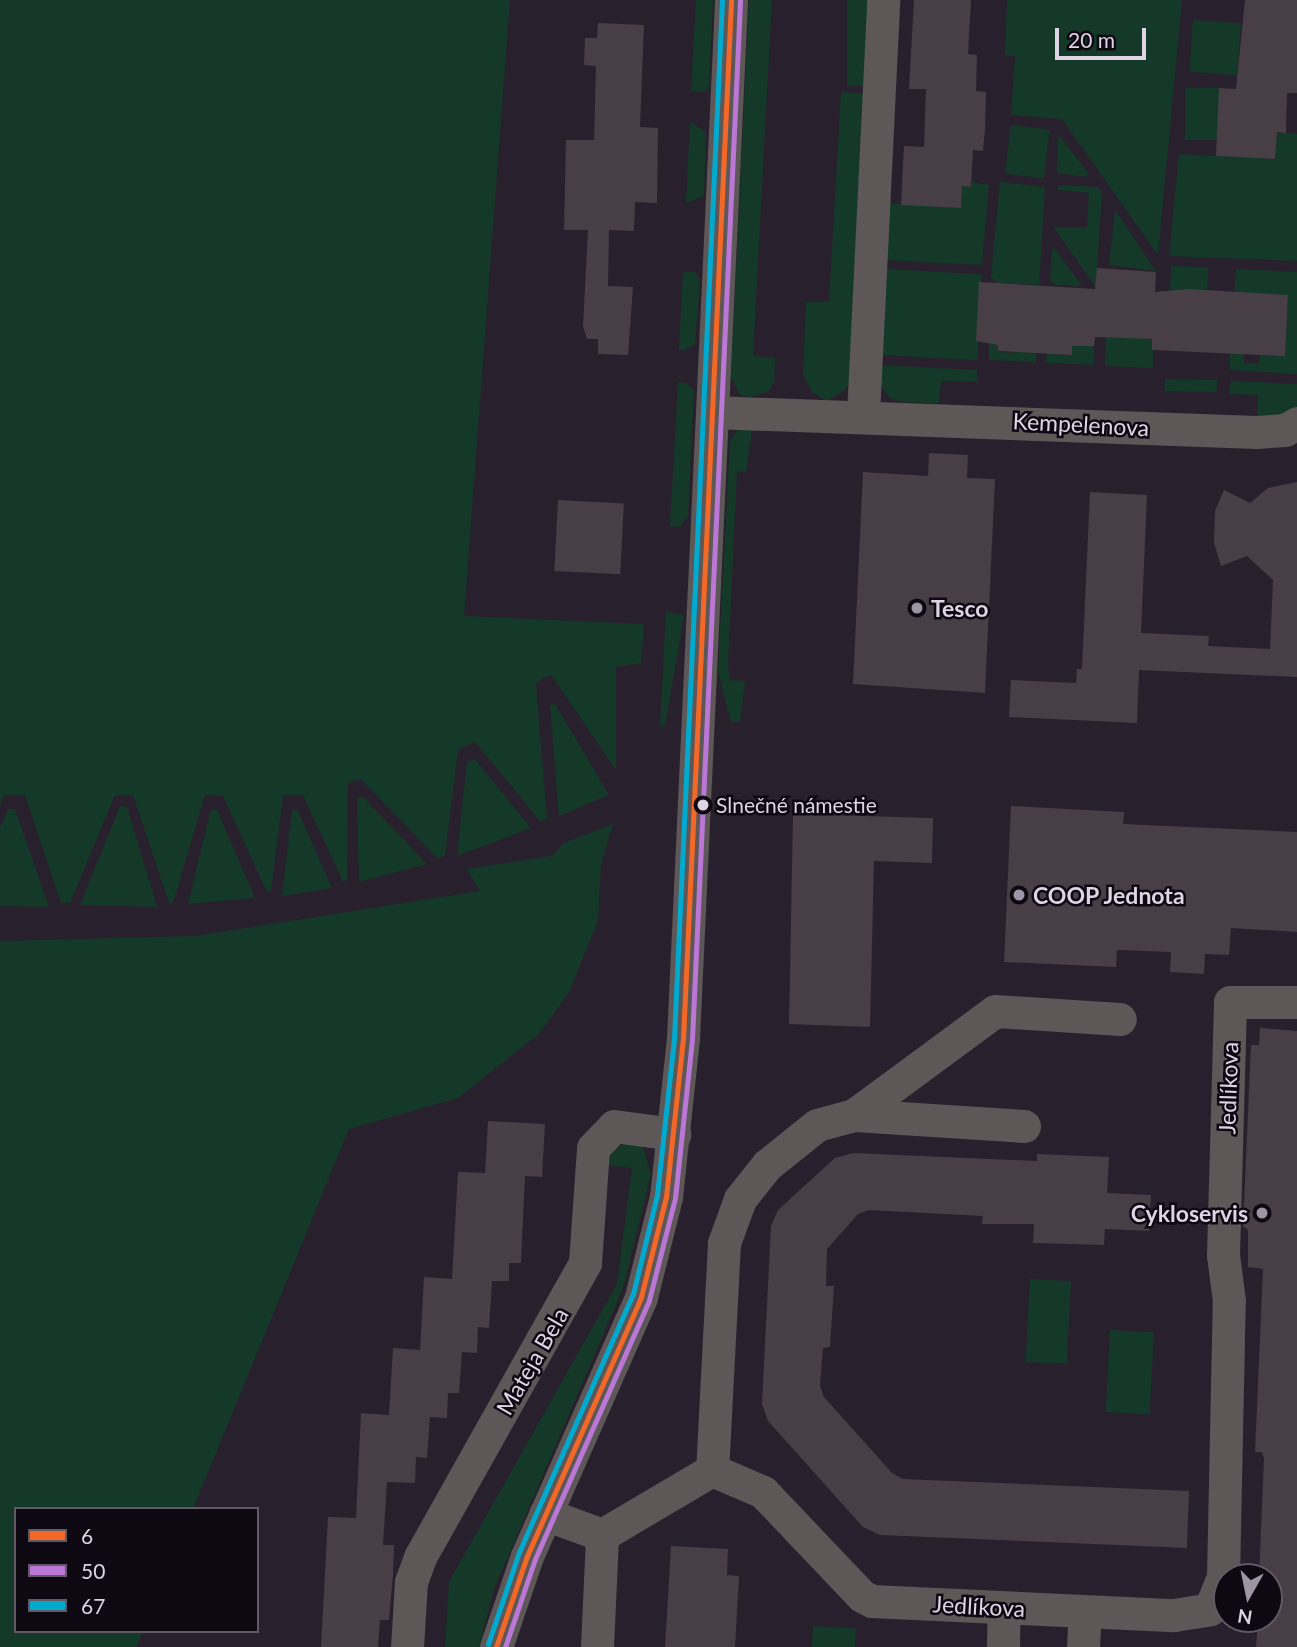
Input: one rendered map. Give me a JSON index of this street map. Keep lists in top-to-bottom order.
{
  "streets": {
    "street": ["Kempelenova", "Jedlíkova", "Mateja Bela"]
  },
  "places": [
    "Tesco",
    "Slnečné námestie",
    "COOP Jednota",
    "Cykloservis"
  ],
  "lines": ["transit line 6", "transit line 50", "transit line 67"],
  "legend": ["6", "50", "67"],
  "scale_bar": "20 m",
  "north": "bottom"
}
